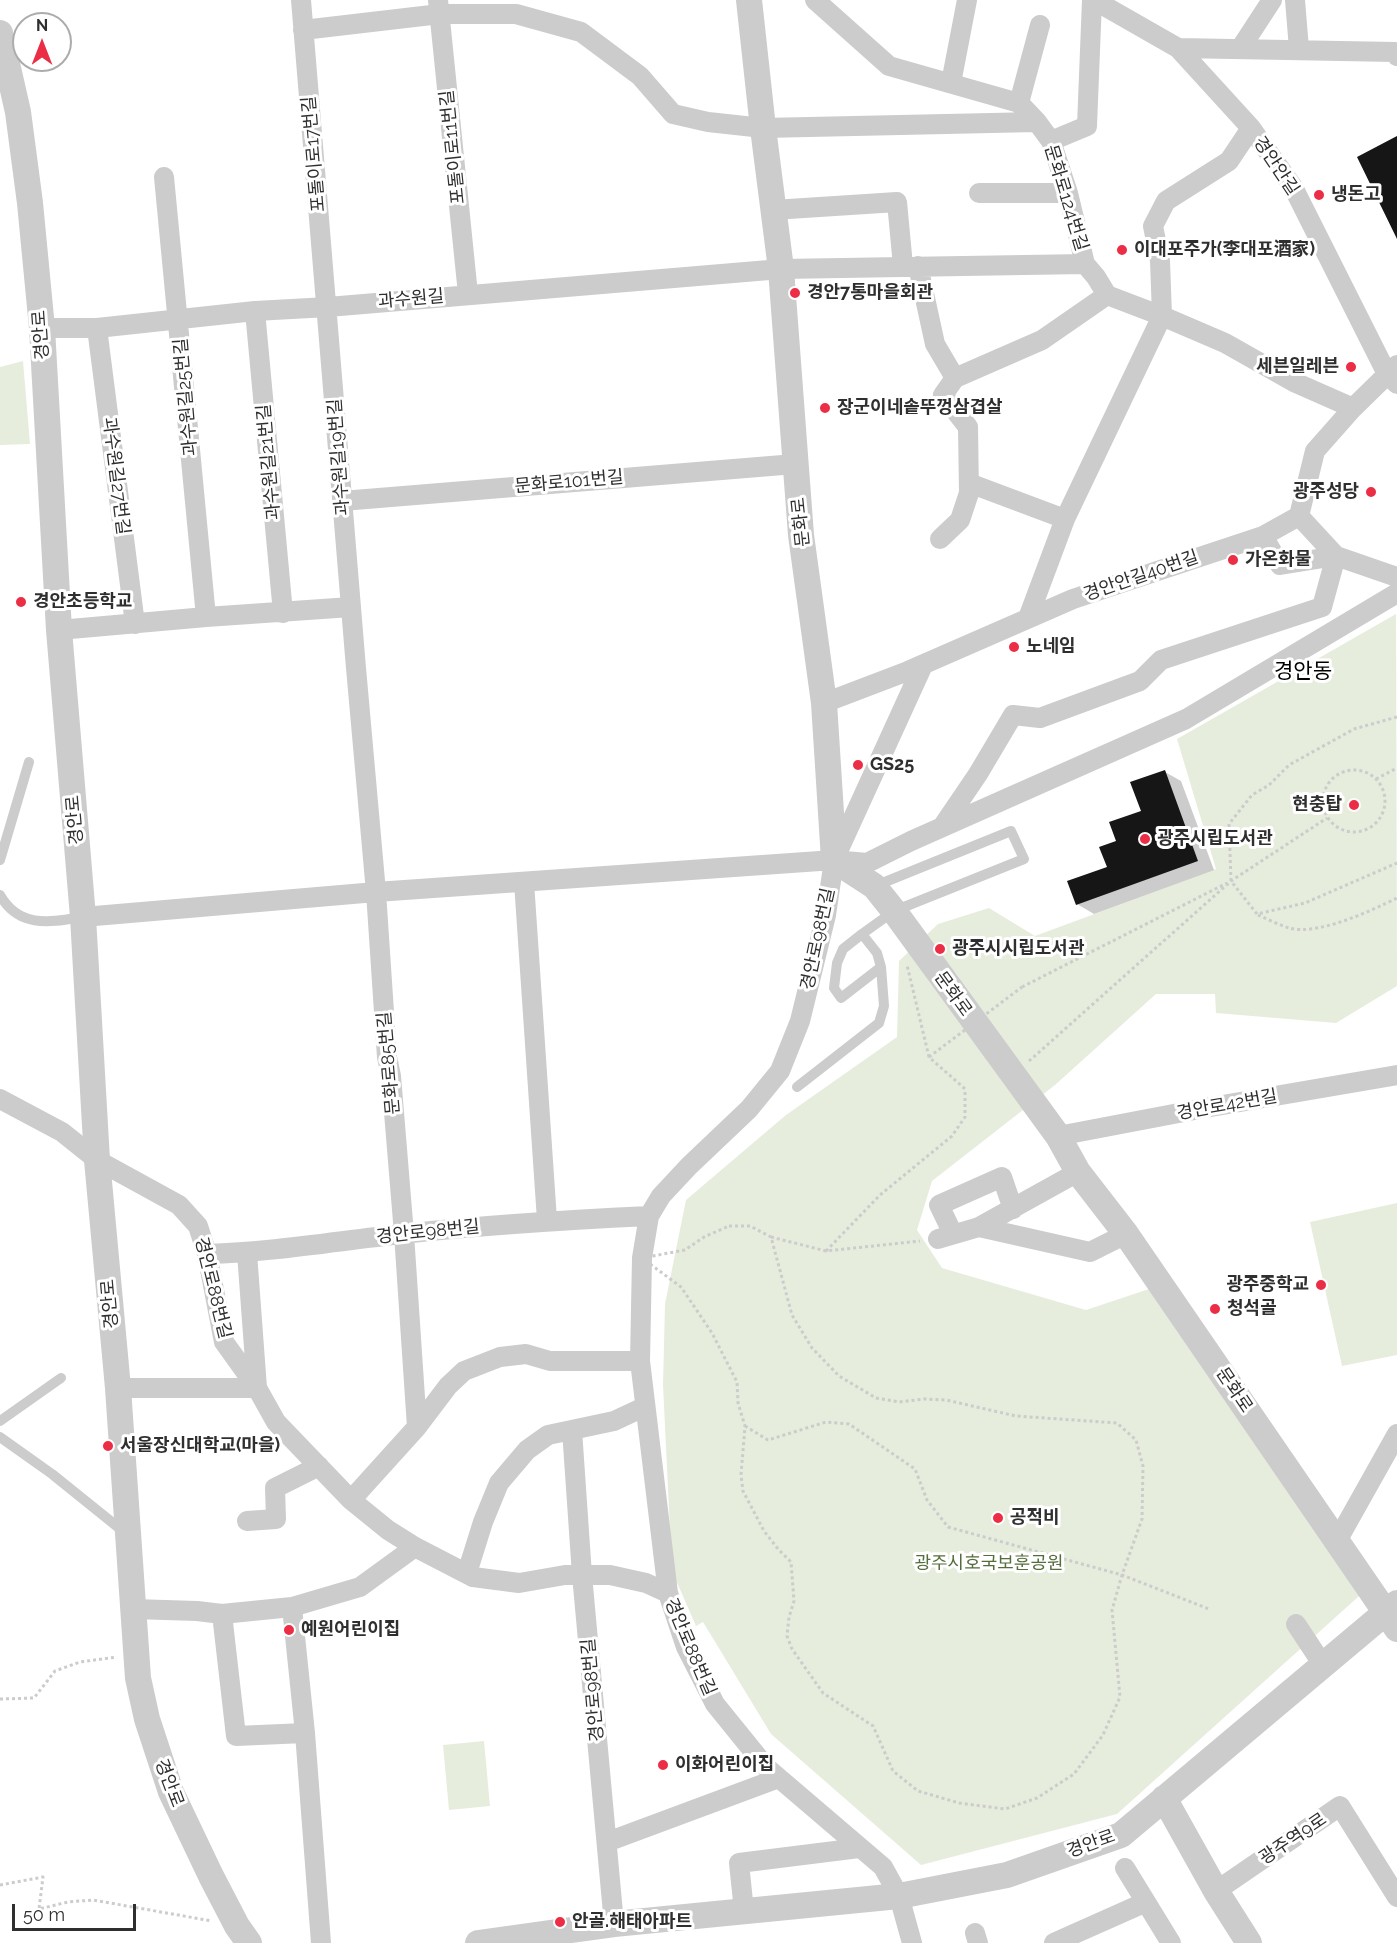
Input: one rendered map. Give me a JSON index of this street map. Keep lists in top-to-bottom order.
{
  "streets": {
    "street": [
      "포돌이로11번길",
      "포돌이로17번길",
      "경안안길",
      "문화로124번길",
      "과수원길",
      "경안로",
      "과수원길25번길",
      "과수원길19번길",
      "과수원길21번길",
      "과수원길27번길",
      "문화로101번길",
      "문화로",
      "경안안길40번길",
      "경안로98번길",
      "문화로85번길",
      "경안로42번길",
      "경안로88번길",
      "광주역9로"
    ]
  },
  "crossings": [
    ["포돌이로11번길", "과수원길"],
    ["포돌이로17번길", "과수원길"],
    ["포돌이로17번길", "과수원길19번길"],
    ["과수원길", "경안로"],
    ["과수원길", "과수원길25번길"],
    ["과수원길", "과수원길19번길"],
    ["과수원길", "과수원길21번길"],
    ["과수원길", "과수원길27번길"],
    ["과수원길", "문화로"],
    ["경안로", "문화로"],
    ["경안로", "경안로98번길"],
    ["경안로", "경안로88번길"],
    ["과수원길19번길", "문화로101번길"],
    ["과수원길19번길", "문화로85번길"],
    ["문화로101번길", "문화로"],
    ["문화로", "경안안길40번길"],
    ["문화로", "경안로98번길"],
    ["문화로", "경안로42번길"],
    ["경안안길40번길", "경안로98번길"],
    ["경안로98번길", "문화로85번길"],
    ["경안로98번길", "경안로88번길"]
  ],
  "districts": ["경안동"],
  "parks": ["광주시호국보훈공원"],
  "places": [
    "냉돈고",
    "이대포주가(李대포酒家)",
    "경안7통마을회관",
    "세븐일레븐",
    "장군이네솥뚜껑삼겹살",
    "광주성당",
    "가온화물",
    "경안초등학교",
    "노네임",
    "GS25",
    "현충탑",
    "광주시립도서관",
    "광주시시립도서관",
    "광주중학교",
    "청석골",
    "서울장신대학교(마을)",
    "공적비",
    "예원어린이집",
    "이화어린이집",
    "안골.해태아파트"
  ],
  "scale_bar": "50 m",
  "north": "top"
}
